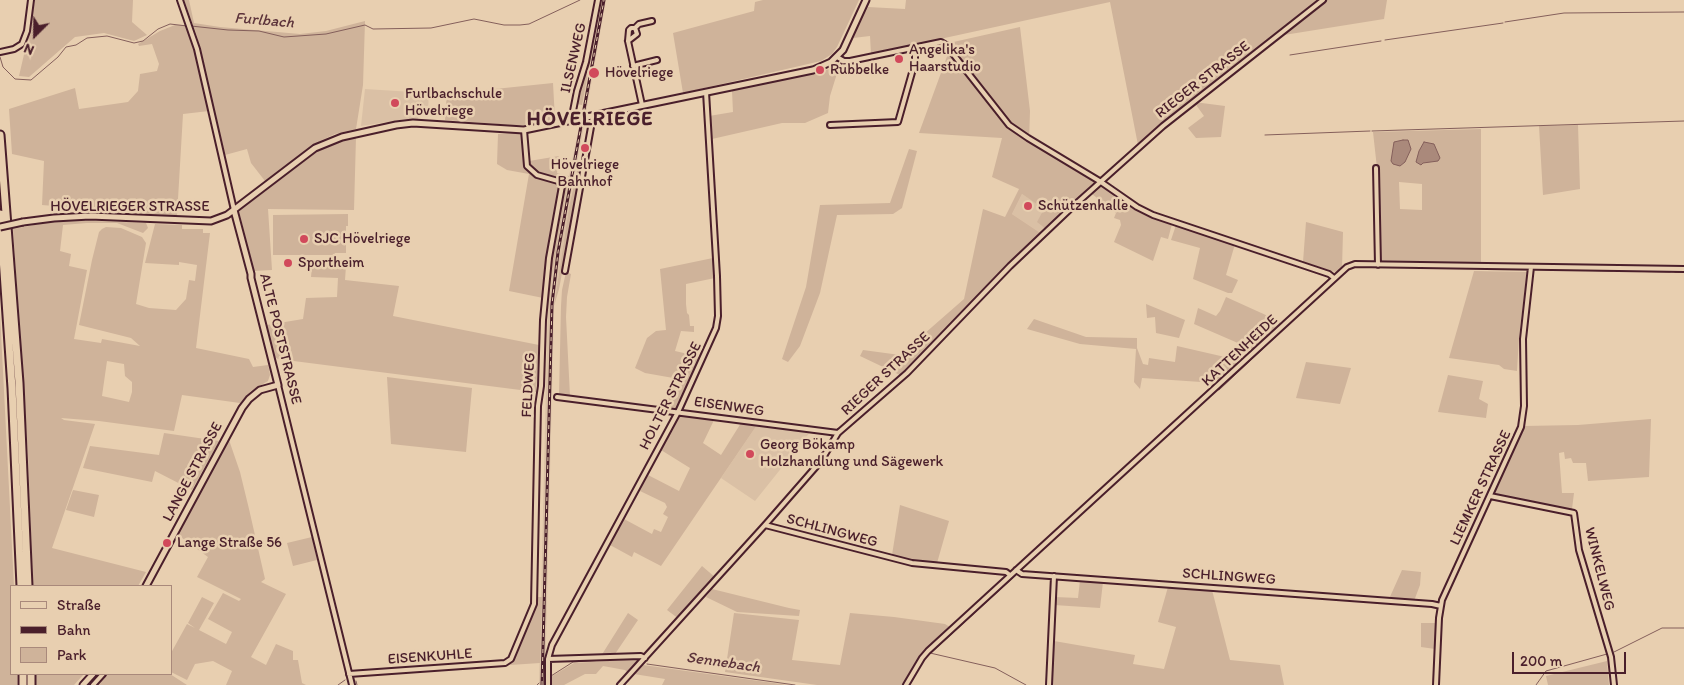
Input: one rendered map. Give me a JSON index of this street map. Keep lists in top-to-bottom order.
{
  "streets": {
    "main road": ["HÖVELRIEGER STRASSE", "ALTE POSTSTRASSE", "LANGE STRASSE"],
    "street": [
      "ILSENWEG",
      "RIEGER STRASSE",
      "KATTENHEIDE",
      "FELDWEG",
      "HOLTER STRASSE",
      "EISENWEG",
      "LIEMKER STRASSE",
      "SCHLINGWEG",
      "WINKELWEG",
      "EISENKUHLE"
    ]
  },
  "crossings": [
    ["ILSENWEG", "HÖVELRIEGER STRASSE"],
    ["RIEGER STRASSE", "EISENWEG"],
    ["RIEGER STRASSE", "SCHLINGWEG"],
    ["HÖVELRIEGER STRASSE", "ALTE POSTSTRASSE"],
    ["HÖVELRIEGER STRASSE", "FELDWEG"],
    ["HÖVELRIEGER STRASSE", "HOLTER STRASSE"],
    ["ALTE POSTSTRASSE", "LANGE STRASSE"],
    ["ALTE POSTSTRASSE", "EISENKUHLE"],
    ["KATTENHEIDE", "LIEMKER STRASSE"],
    ["KATTENHEIDE", "SCHLINGWEG"],
    ["FELDWEG", "EISENKUHLE"],
    ["HOLTER STRASSE", "EISENWEG"],
    ["LIEMKER STRASSE", "SCHLINGWEG"],
    ["LIEMKER STRASSE", "WINKELWEG"]
  ],
  "districts": ["HÖVELRIEGE"],
  "water": ["Furlbach", "Sennebach"],
  "places": [
    "Angelika's Haarstudio",
    "Rübbelke",
    "Hövelriege",
    "Furlbachschule Hövelriege",
    "Hövelriege Bahnhof",
    "Schützenhalle",
    "SJC Hövelriege",
    "Sportheim",
    "Georg Bökamp Holzhandlung und Sägewerk",
    "Lange Straße 56"
  ],
  "legend": ["Straße", "Bahn", "Park"],
  "scale_bar": "200 m",
  "north": "bottom left"
}
